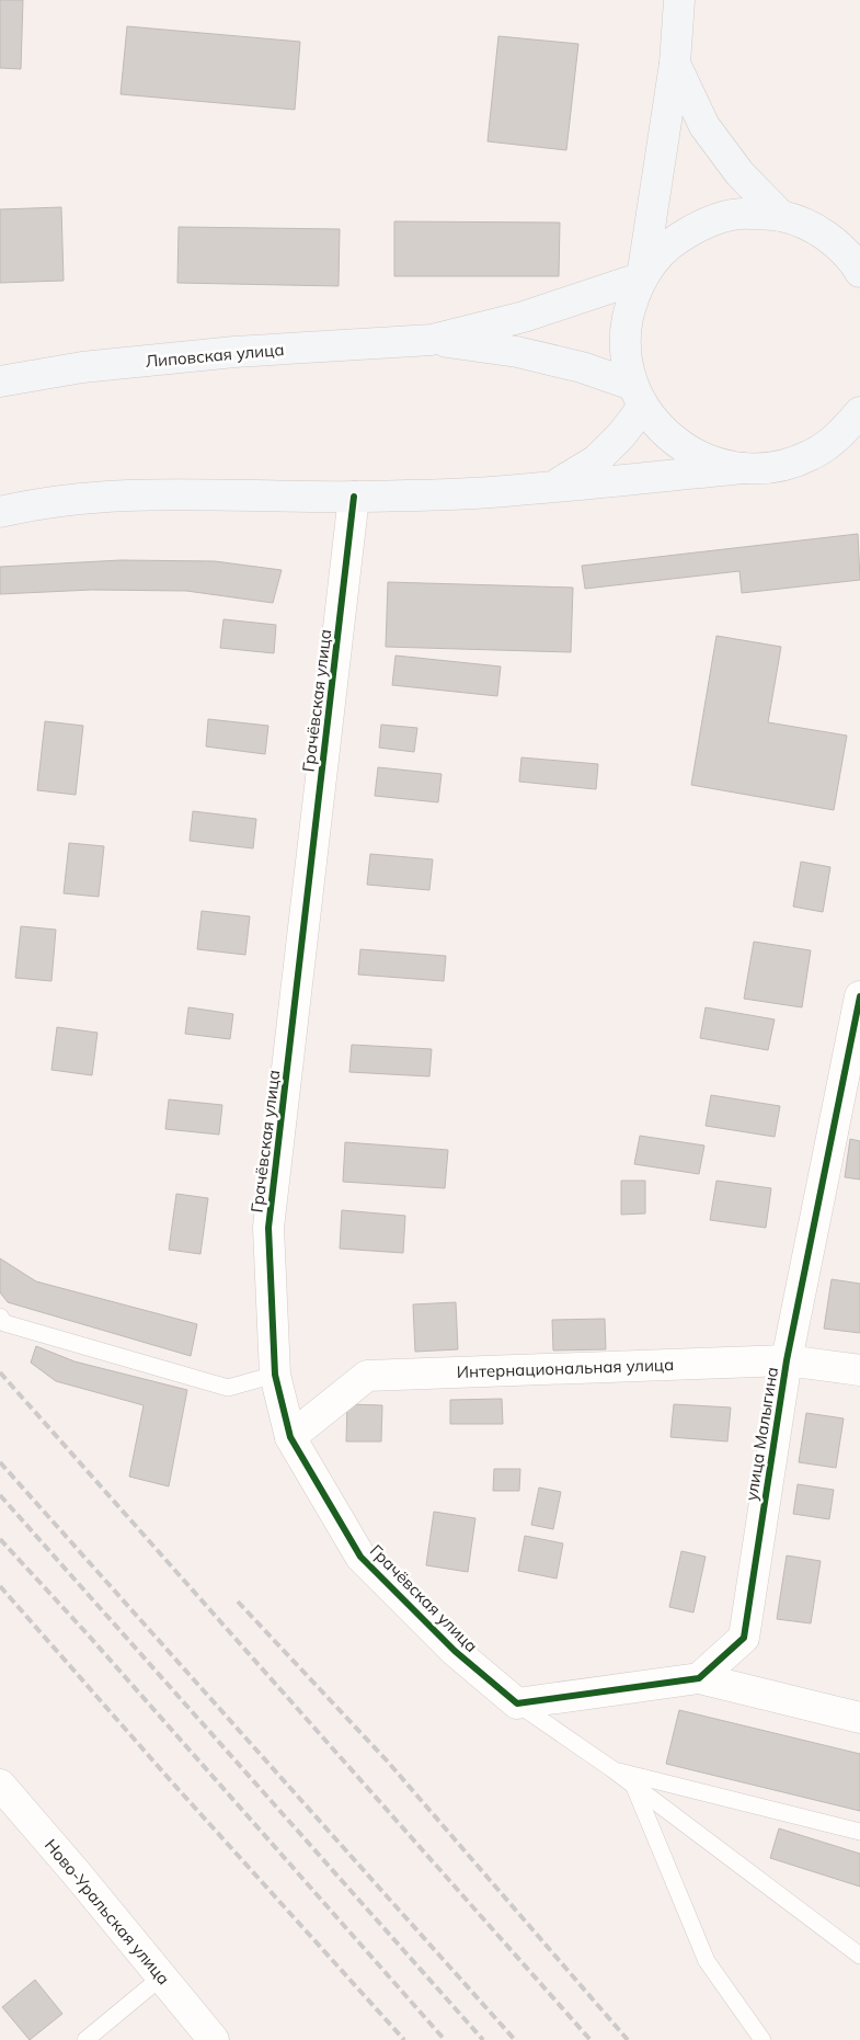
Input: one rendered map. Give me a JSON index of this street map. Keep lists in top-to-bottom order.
{
  "streets": {
    "main road": ["Липовская улица"],
    "street": [
      "Грачёвская улица",
      "Интернациональная улица",
      "улица Малыгина",
      "Ново-Уральская улица"
    ]
  },
  "crossings": [
    ["Грачёвская улица", "Интернациональная улица"],
    ["Интернациональная улица", "улица Малыгина"]
  ]
}
